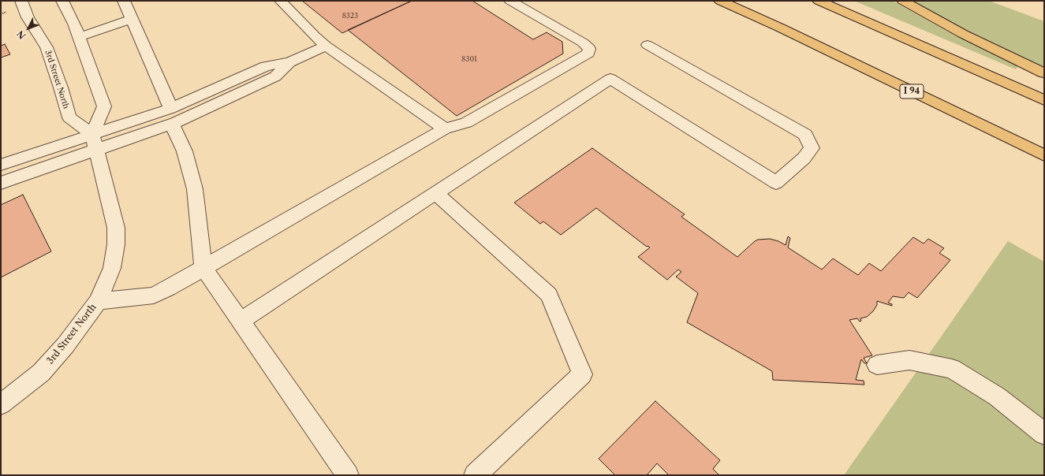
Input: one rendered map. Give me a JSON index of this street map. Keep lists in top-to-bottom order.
{
  "streets": {
    "highway": ["I 94"],
    "street": ["3rd Street North"]
  },
  "house_numbers": ["8323", "8301"],
  "north": "bottom left"
}
